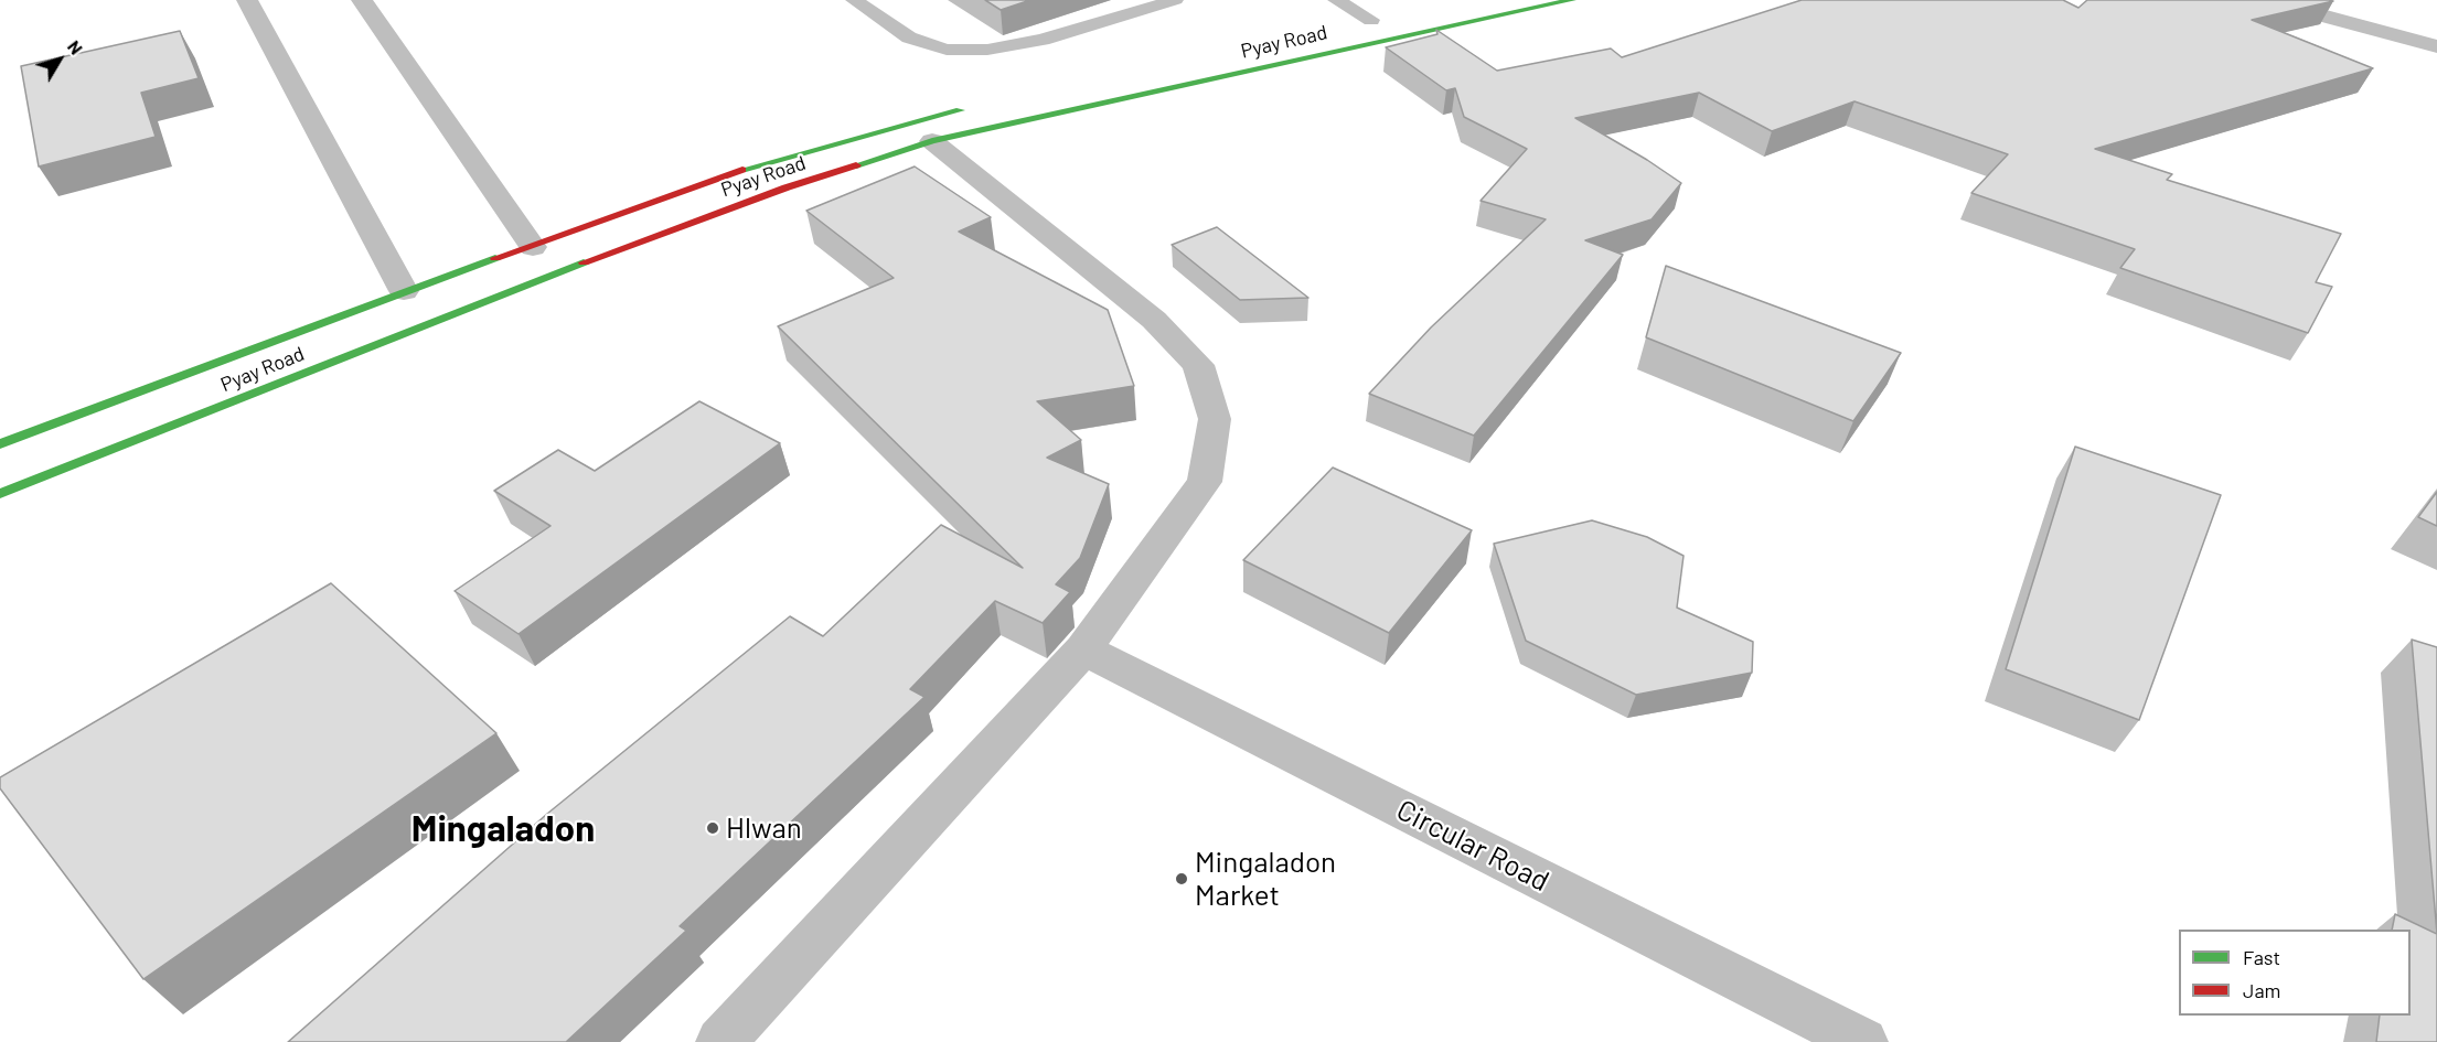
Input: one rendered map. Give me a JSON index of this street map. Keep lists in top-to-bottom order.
{
  "streets": {
    "highway": ["Pyay Road"],
    "street": ["Circular Road"]
  },
  "districts": ["Mingaladon"],
  "places": ["Hlwan", "Mingaladon Market"],
  "legend": ["Fast", "Jam"],
  "north": "top right"
}
